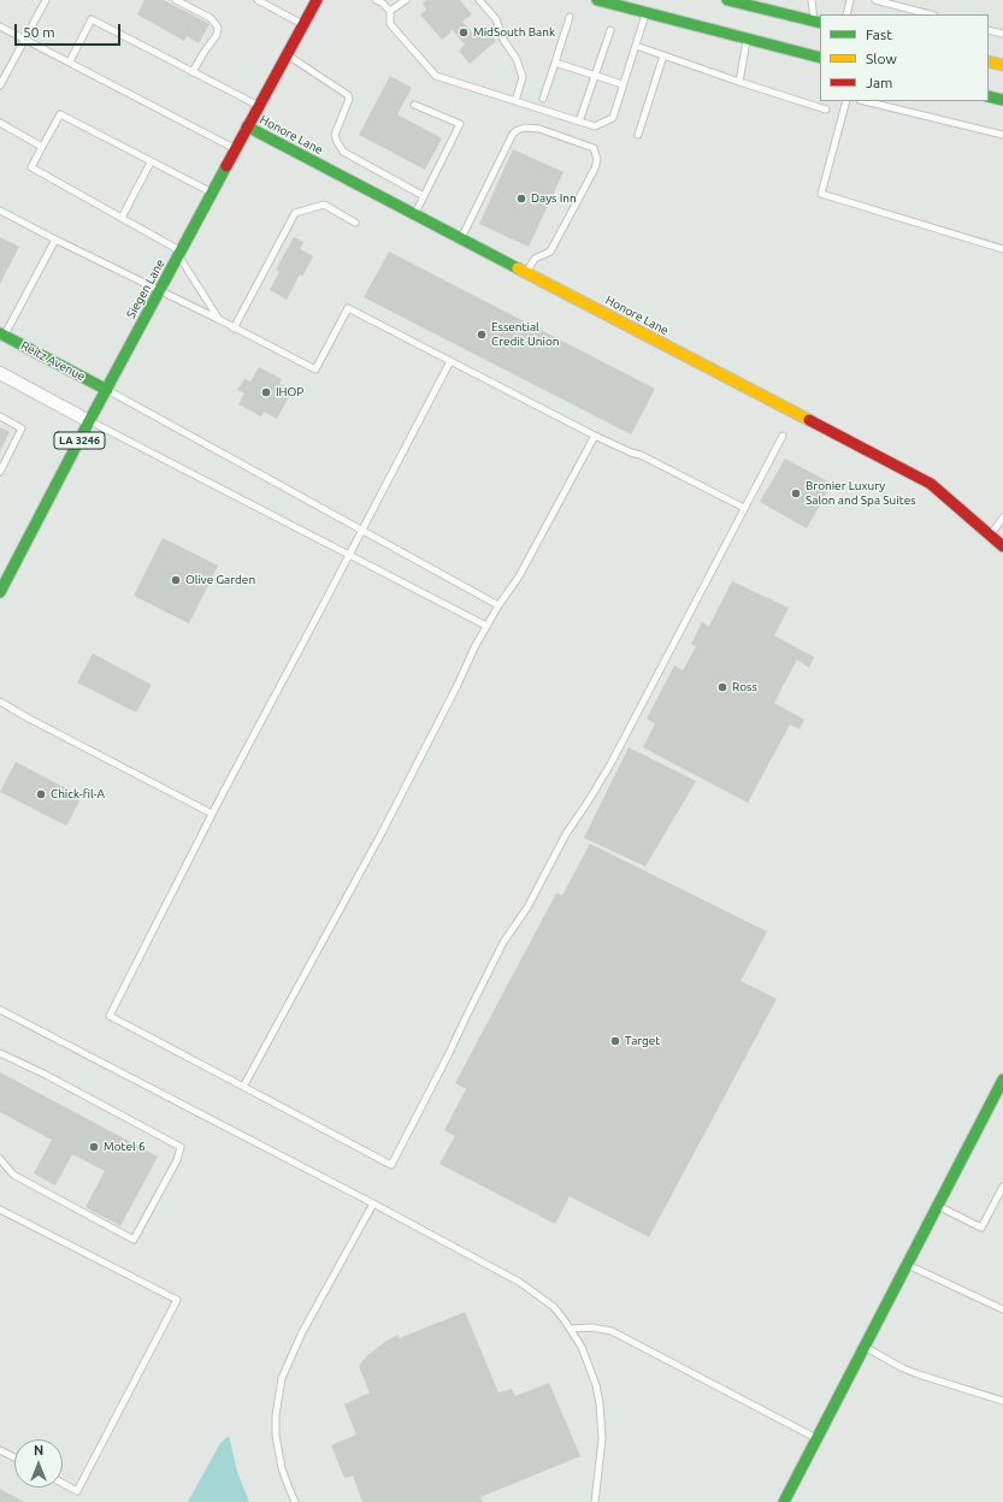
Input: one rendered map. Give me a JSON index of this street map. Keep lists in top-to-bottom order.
{
  "streets": {
    "street": [
      "Honore Lane",
      "Siegen Lane",
      "Reitz Avenue",
      "LA 3246"
    ]
  },
  "crossings": [
    ["Honore Lane", "Siegen Lane"],
    ["Siegen Lane", "Reitz Avenue"]
  ],
  "places": [
    "MidSouth Bank",
    "Days Inn",
    "Essential Credit Union",
    "IHOP",
    "Bronier Luxury Salon and Spa Suites",
    "Olive Garden",
    "Ross",
    "Chick-fil-A",
    "Target",
    "Motel 6"
  ],
  "legend": ["Fast", "Slow", "Jam"],
  "scale_bar": "50 m",
  "north": "top"
}
